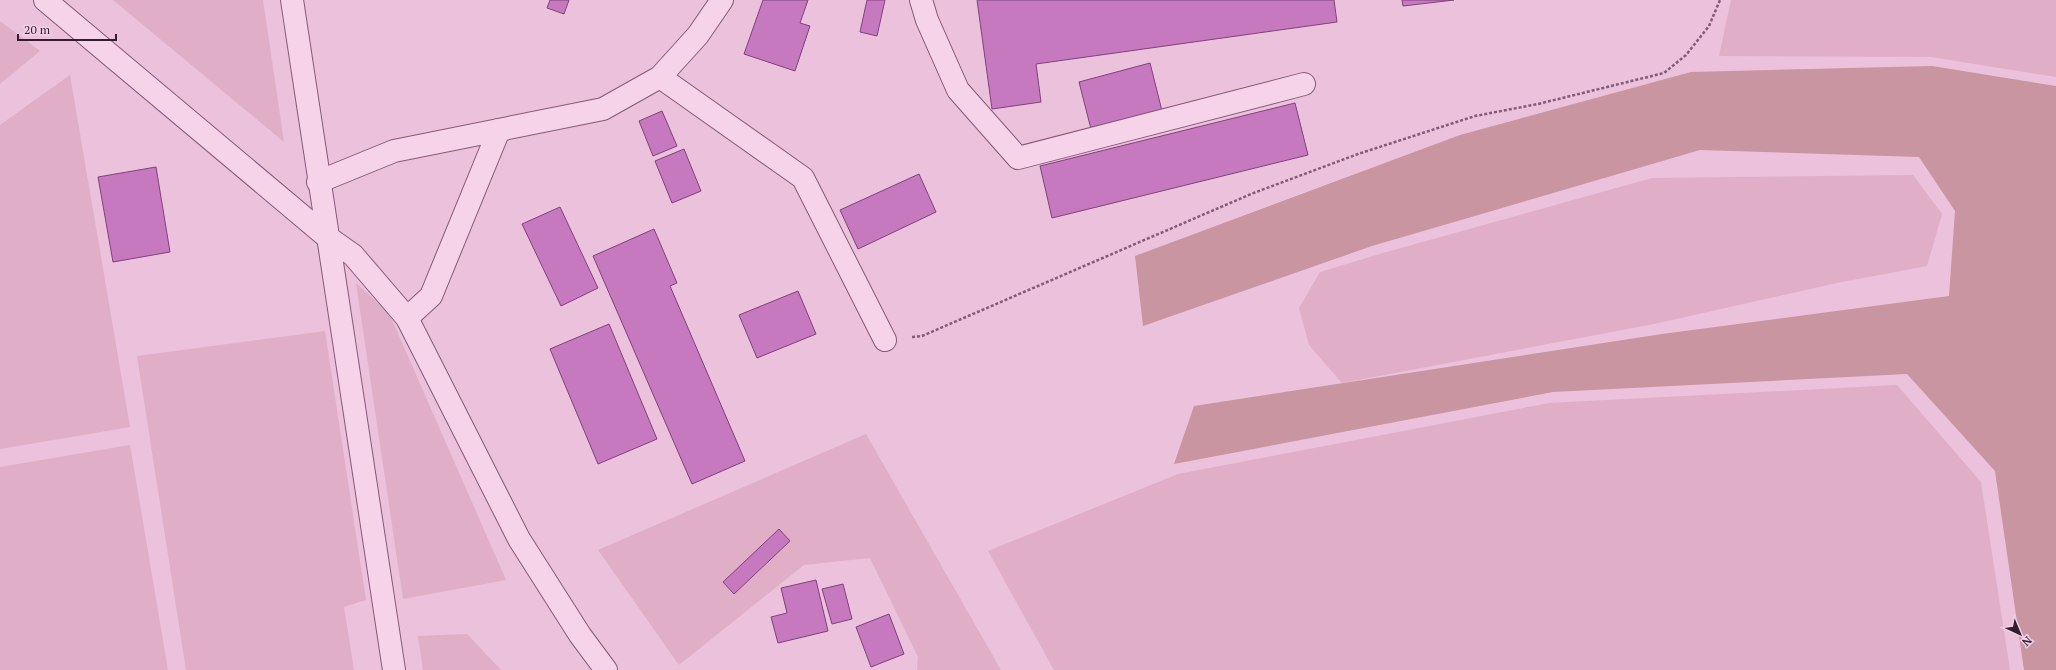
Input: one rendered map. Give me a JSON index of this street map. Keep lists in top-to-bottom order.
{
  "scale_bar": "20 m",
  "north": "bottom right"
}
